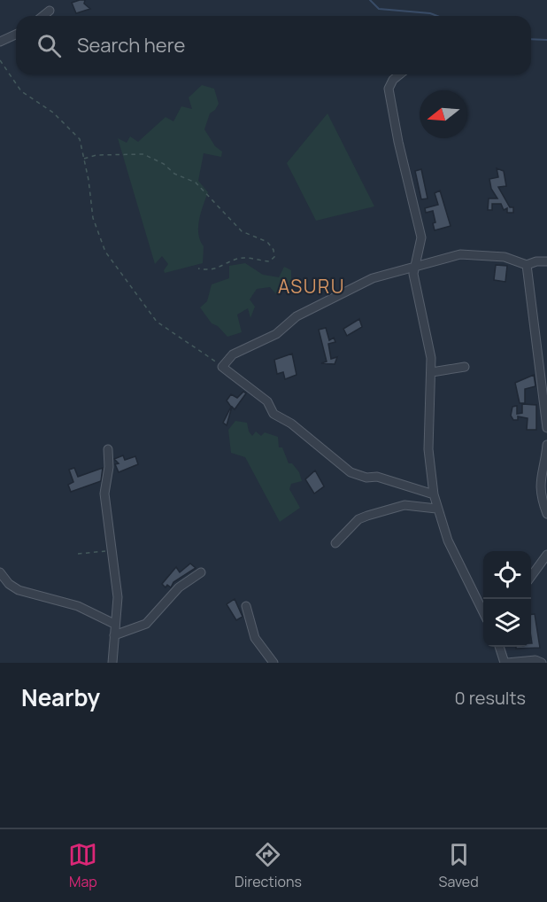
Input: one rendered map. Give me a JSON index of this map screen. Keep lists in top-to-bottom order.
{
  "districts": ["ASURU"],
  "north": "left",
  "page": {
    "search": "Search here",
    "heading": ["Nearby", "0 results"],
    "nav": ["Map", "Directions", "Saved"]
  }
}
